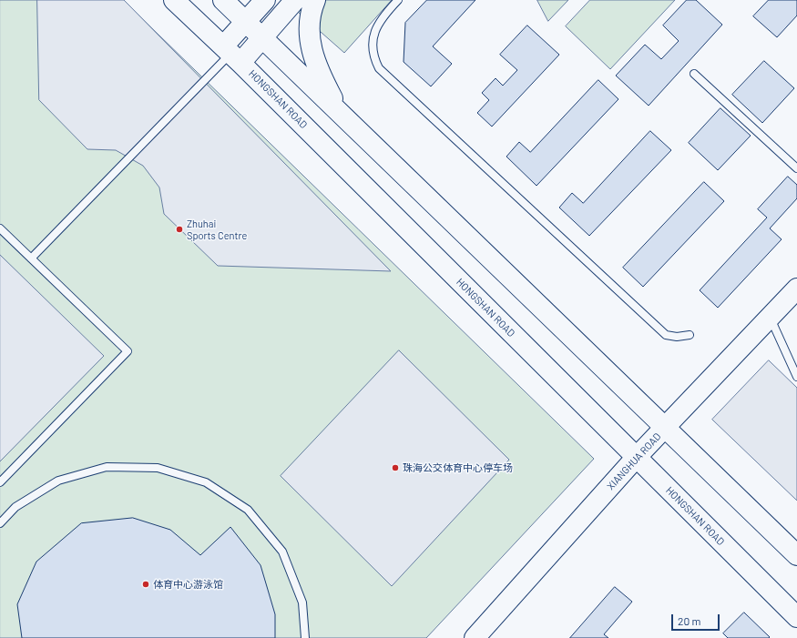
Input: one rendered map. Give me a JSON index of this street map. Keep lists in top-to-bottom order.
{
  "streets": {
    "main road": ["HONGSHAN ROAD", "XIANGHUA ROAD"]
  },
  "crossings": [
    ["HONGSHAN ROAD", "XIANGHUA ROAD"]
  ],
  "places": ["Zhuhai Sports Centre", "珠海公交体育中心停车场", "体育中心游泳馆"],
  "scale_bar": "20 m"
}
